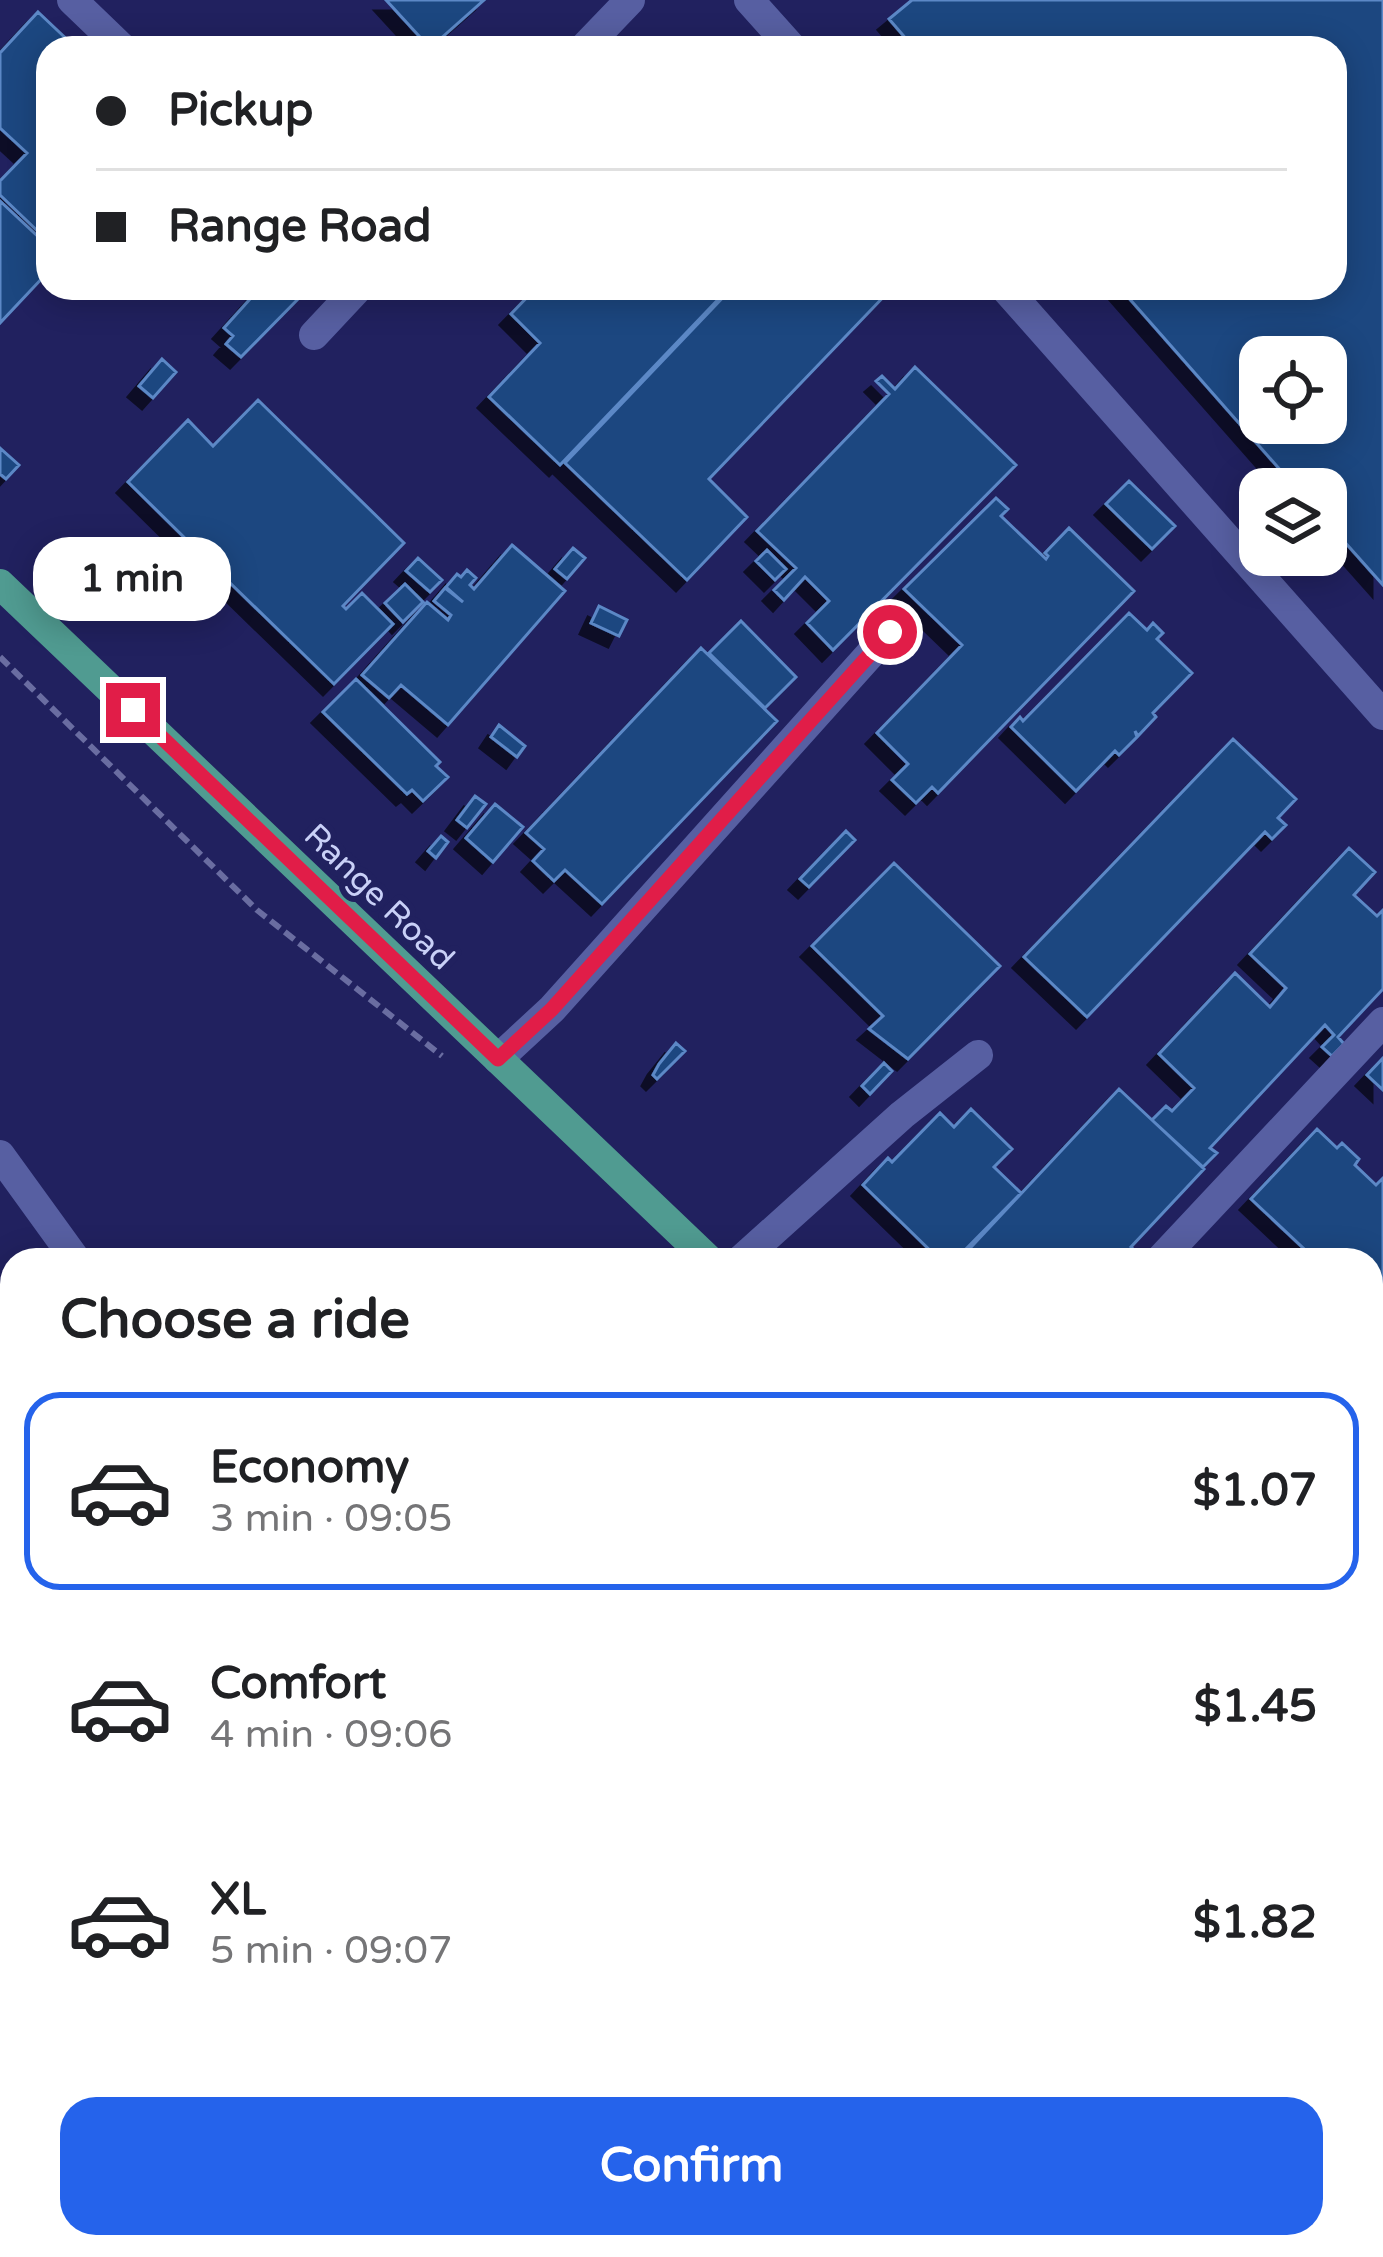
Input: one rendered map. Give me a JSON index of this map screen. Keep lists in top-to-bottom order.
{
  "streets": {
    "main road": ["Range Road"]
  },
  "page": {
    "banner": ["Pickup", "Range Road"],
    "bubble": "1 min",
    "heading": "Choose a ride",
    "list": [
      {
        "name": "Economy",
        "note": "3 min · 09:05",
        "value": "$1.07"
      },
      {
        "name": "Comfort",
        "note": "4 min · 09:06",
        "value": "$1.45"
      },
      {
        "name": "XL",
        "note": "5 min · 09:07",
        "value": "$1.82"
      }
    ],
    "buttons": "Confirm"
  }
}
